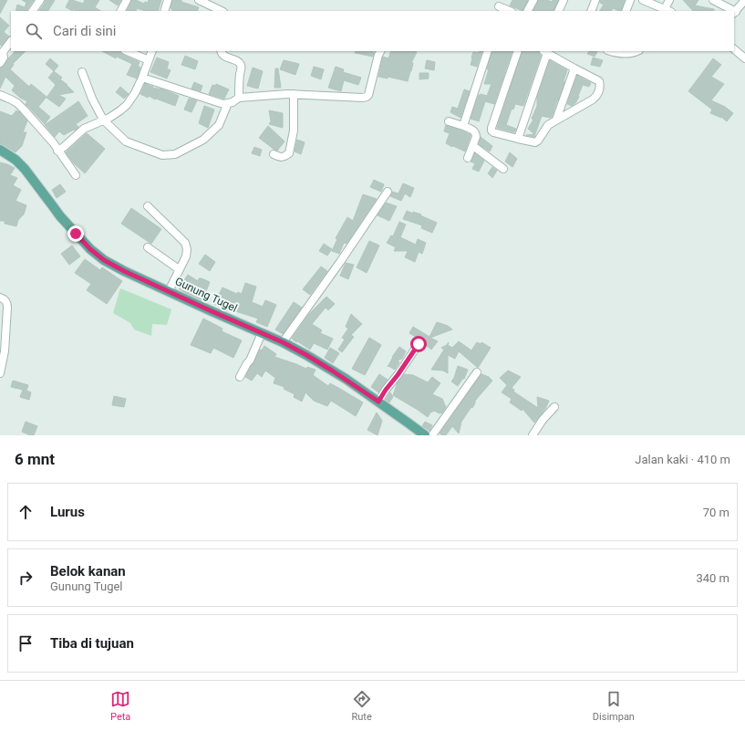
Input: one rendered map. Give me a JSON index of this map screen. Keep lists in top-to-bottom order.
{
  "streets": {
    "main road": ["Gunung Tugel"]
  },
  "page": {
    "search": "Cari di sini",
    "heading": ["6 mnt", "Jalan kaki · 410 m"],
    "list": [
      ["Lurus", "70 m"],
      ["Belok kanan", "Gunung Tugel", "340 m"],
      "Tiba di tujuan"
    ],
    "nav": ["Peta", "Rute", "Disimpan"]
  }
}
